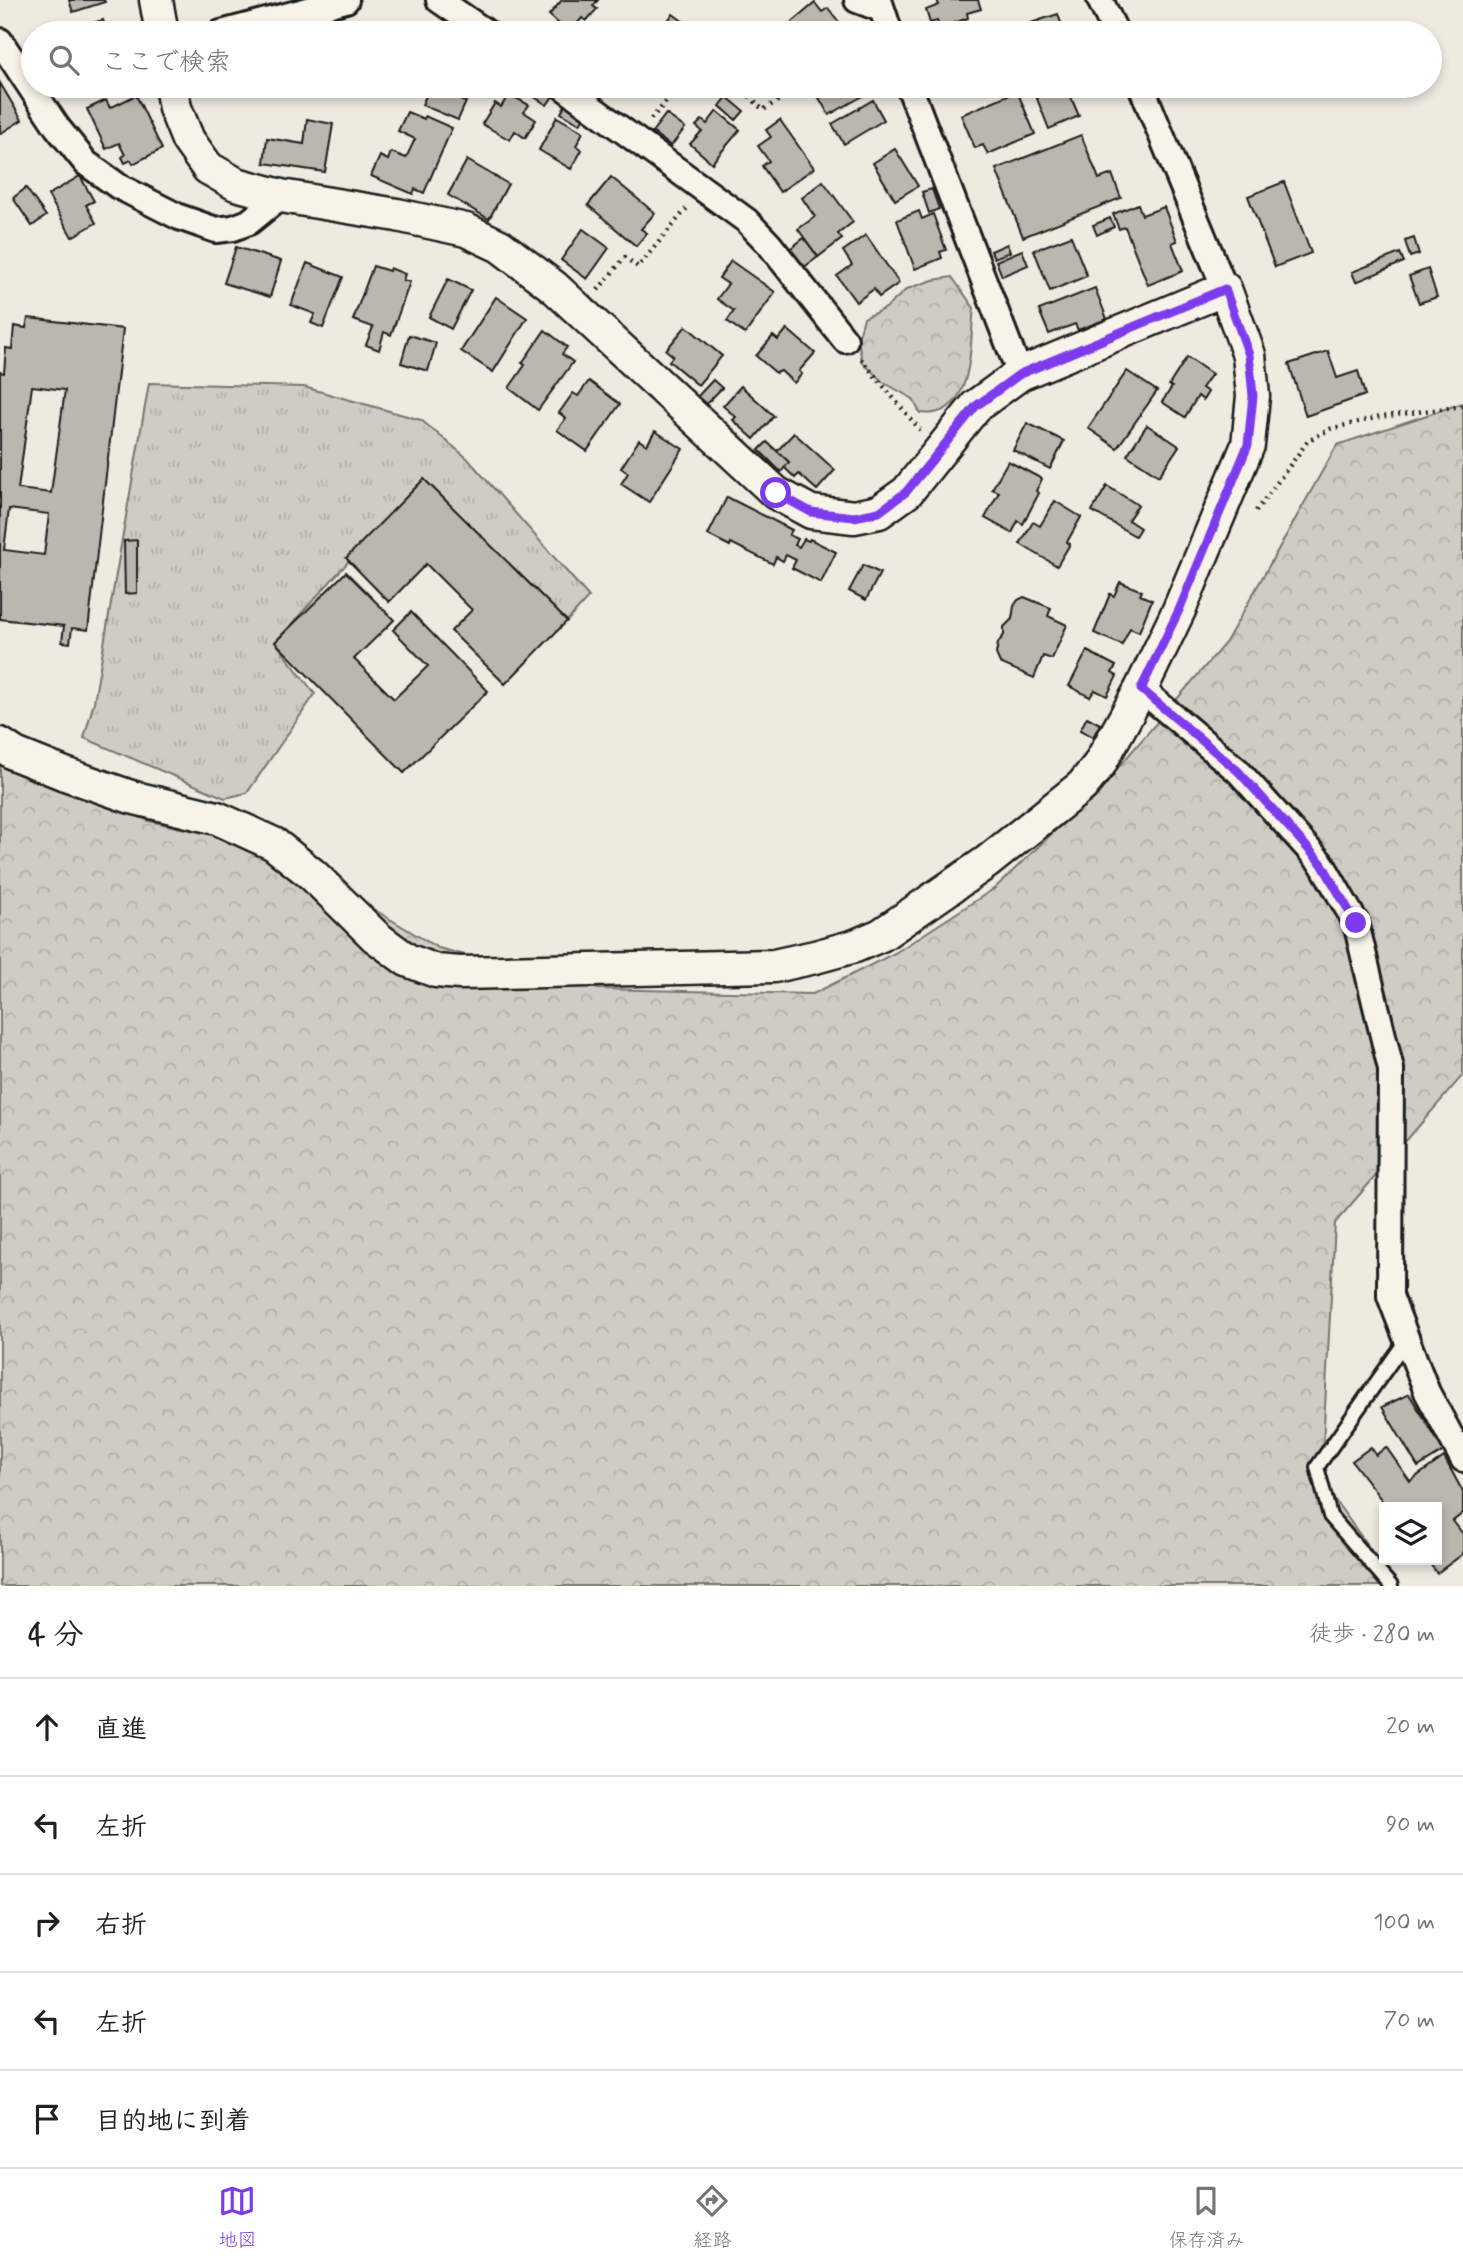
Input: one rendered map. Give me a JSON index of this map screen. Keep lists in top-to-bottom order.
{
  "page": {
    "search": "ここで検索",
    "heading": ["4 分", "徒歩 · 280 m"],
    "list": [
      ["直進", "20 m"],
      ["左折", "90 m"],
      ["右折", "100 m"],
      ["左折", "70 m"],
      "目的地に到着"
    ],
    "nav": ["地図", "経路", "保存済み"]
  }
}
